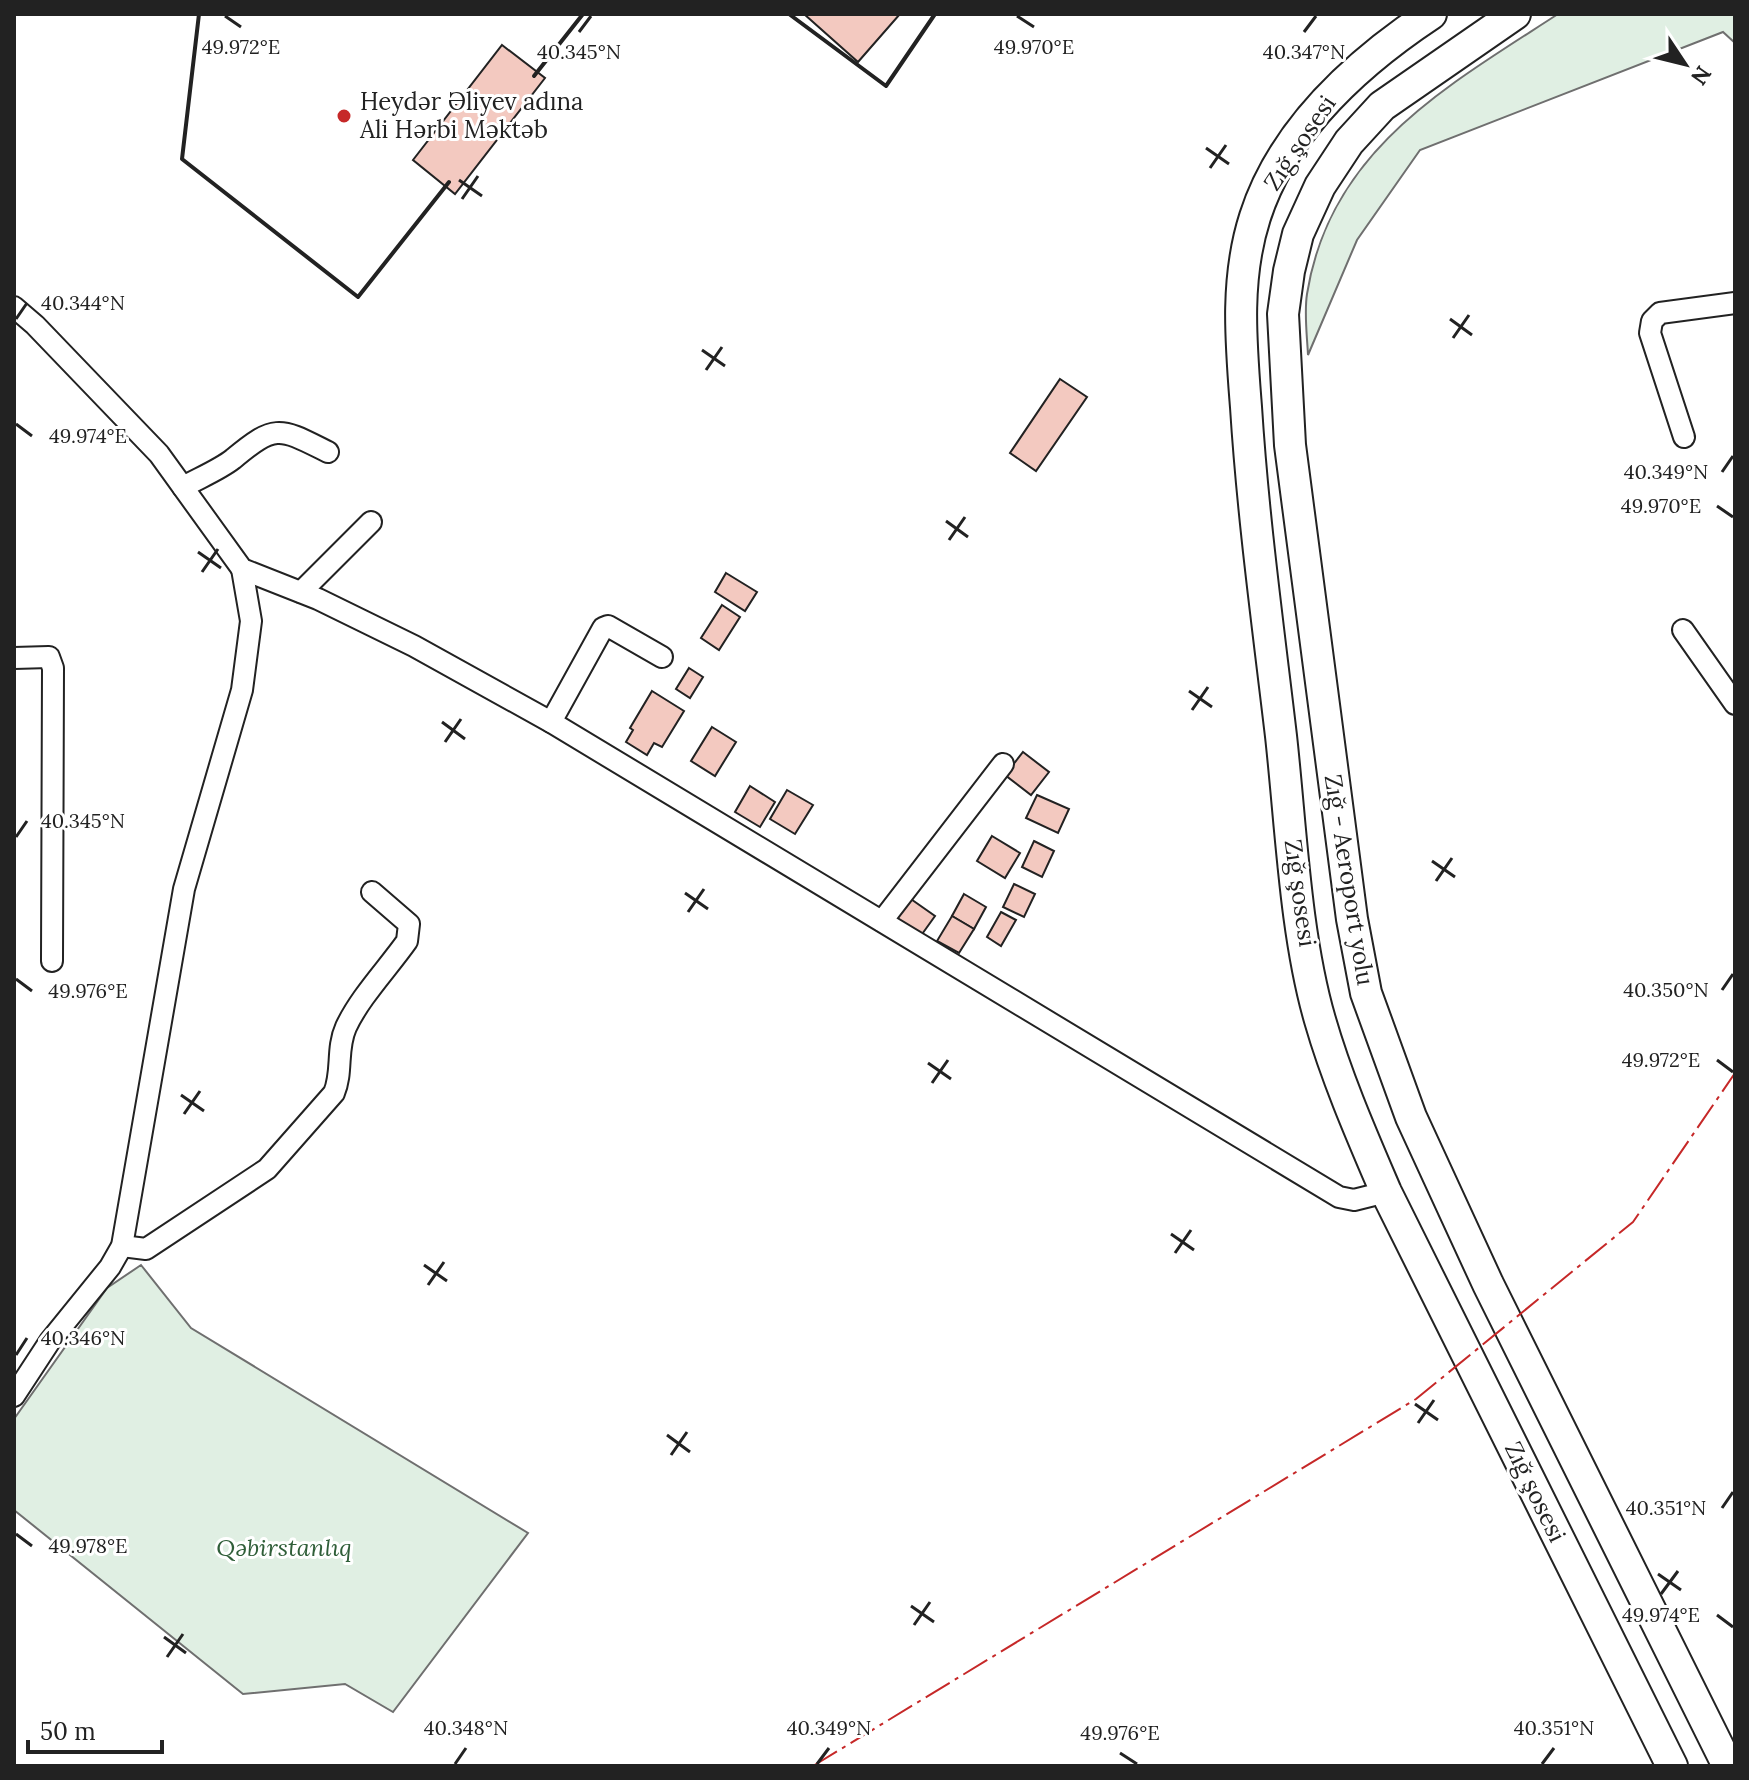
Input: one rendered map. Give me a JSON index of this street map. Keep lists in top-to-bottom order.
{
  "streets": {
    "highway": ["Zığ şosesi", "Zığ - Aeroport yolu"]
  },
  "parks": ["Qəbirstanlıq"],
  "places": ["Heydər Əliyev adına Ali Hərbi Məktəb"],
  "scale_bar": "50 m",
  "north": "bottom right",
  "coordinates": [
    "49.972°E",
    "49.970°E",
    "40.345°N",
    "40.347°N",
    "40.344°N",
    "49.974°E",
    "40.349°N",
    "40.350°N",
    "49.976°E",
    "40.346°N",
    "40.351°N",
    "49.978°E",
    "40.348°N"
  ]
}
